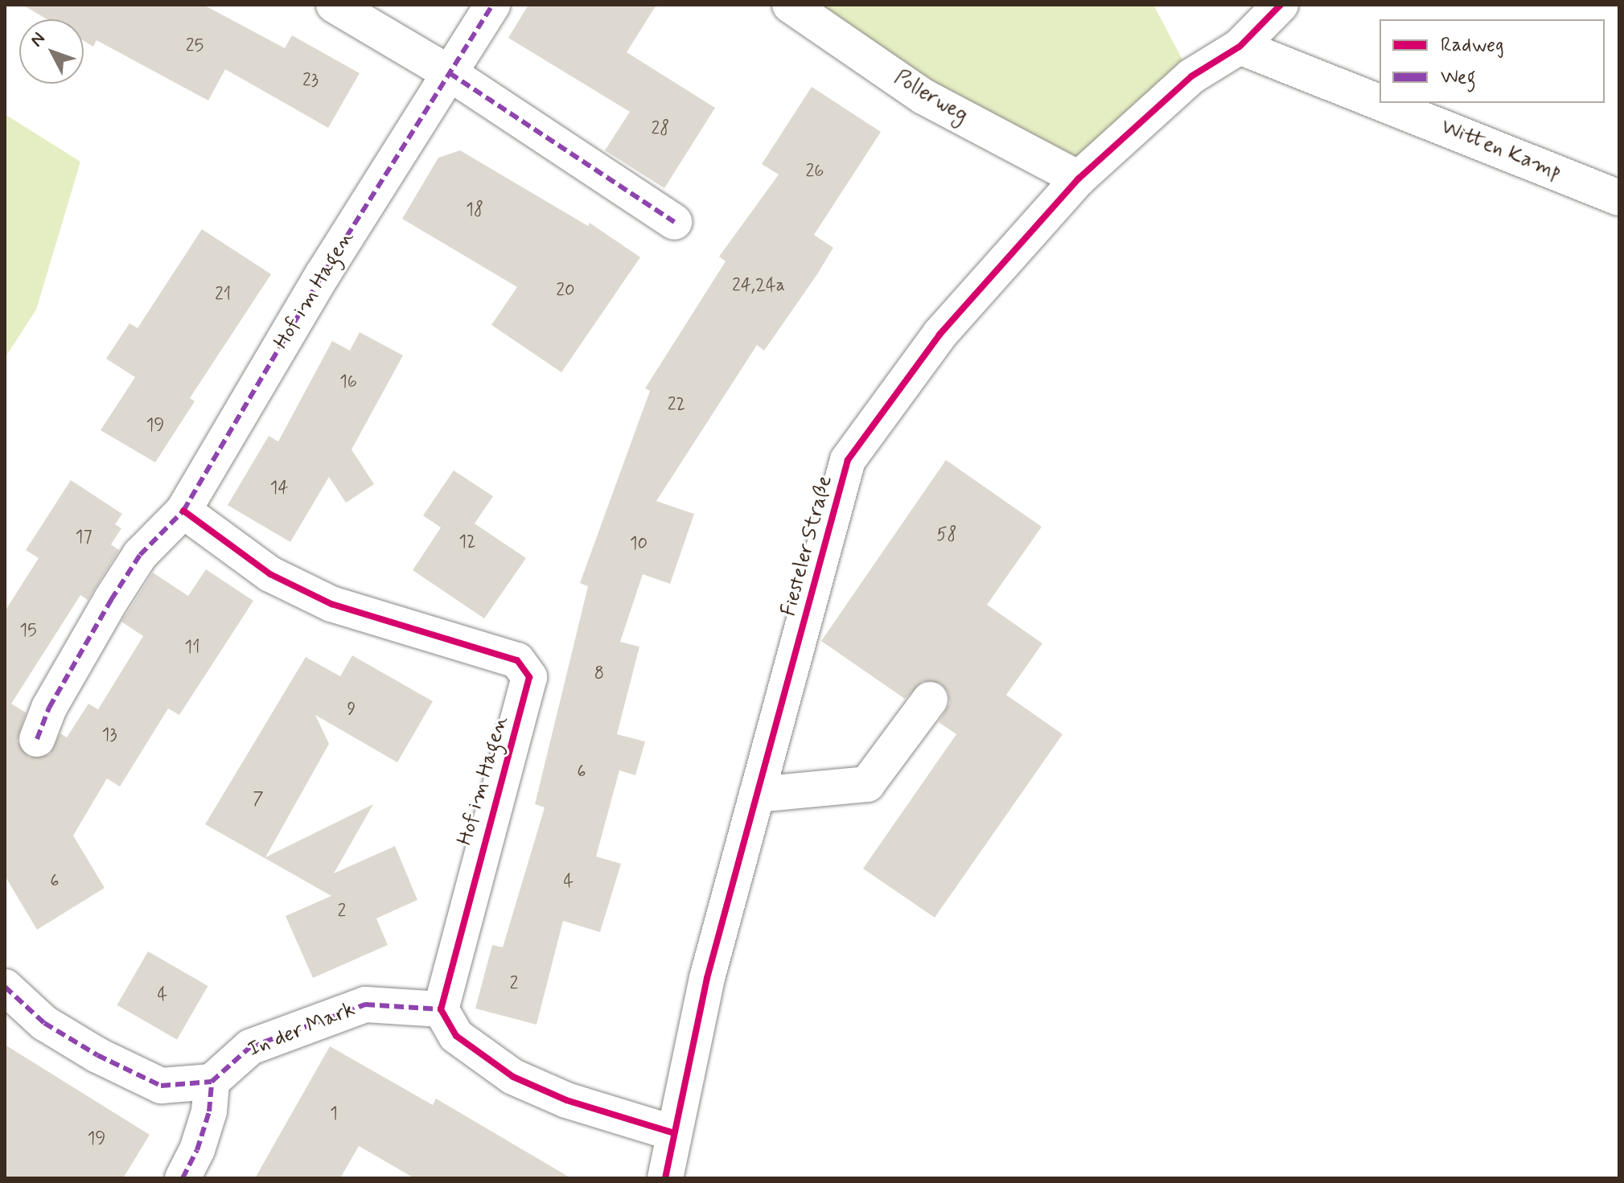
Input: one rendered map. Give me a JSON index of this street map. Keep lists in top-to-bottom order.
{
  "streets": {
    "street": [
      "Pollerweg",
      "Witten Kamp",
      "Hof im Hagen",
      "Fiesteler Straße",
      "In der Mark"
    ]
  },
  "crossings": [
    ["Pollerweg", "Fiesteler Straße"],
    ["Witten Kamp", "Fiesteler Straße"],
    ["Hof im Hagen", "In der Mark"]
  ],
  "house_numbers": [
    "25",
    "23",
    "28",
    "26",
    "18",
    "24,24a",
    "20",
    "21",
    "16",
    "22",
    "19",
    "14",
    "58",
    "17",
    "12",
    "10",
    "15",
    "11",
    "8",
    "9",
    "13",
    "6",
    "7",
    "6",
    "4",
    "2",
    "2",
    "4",
    "1",
    "19"
  ],
  "legend": ["Radweg", "Weg"],
  "north": "top left"
}
